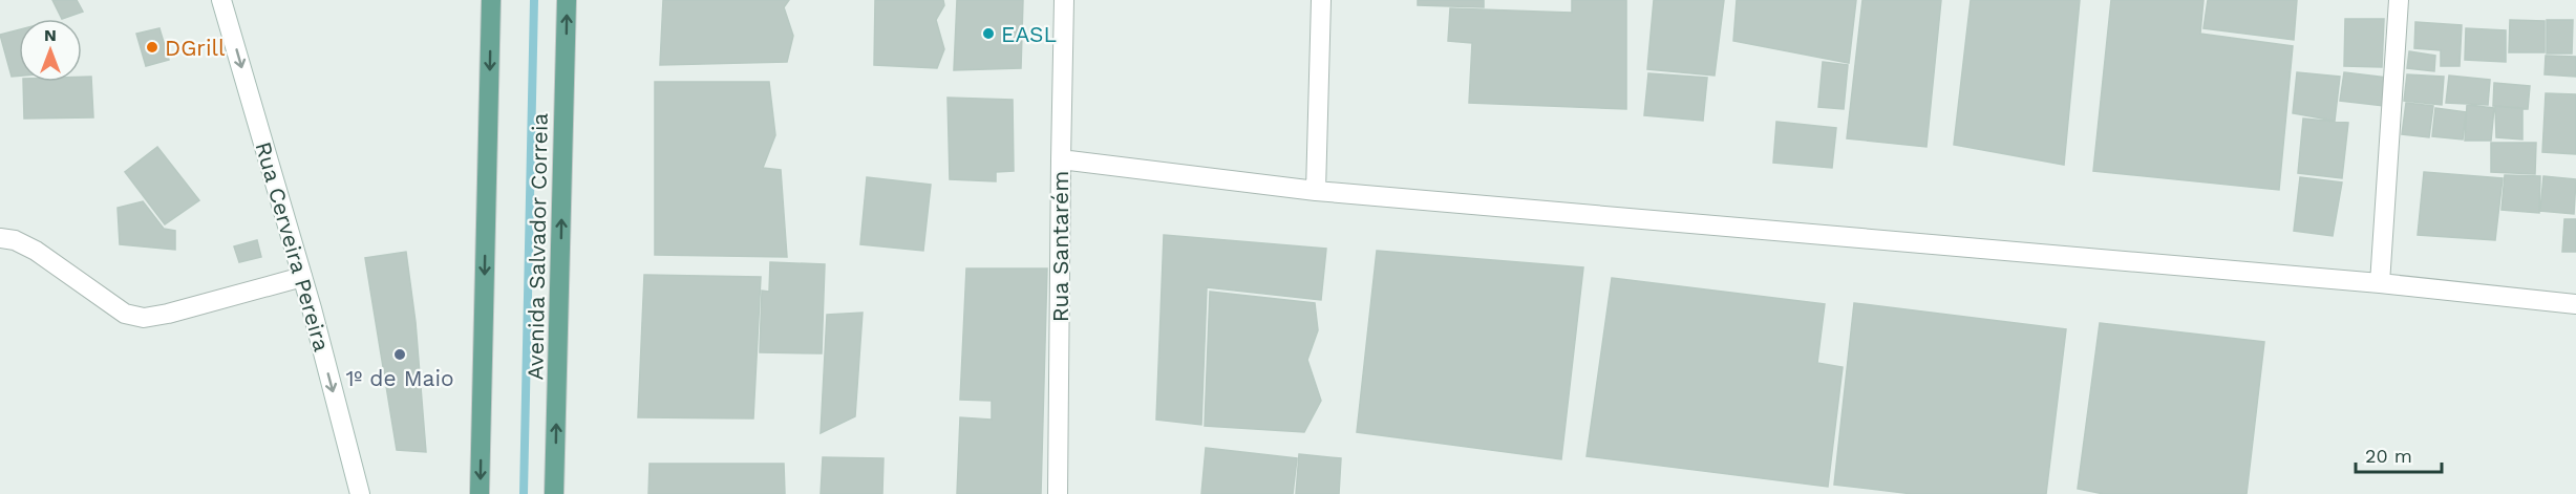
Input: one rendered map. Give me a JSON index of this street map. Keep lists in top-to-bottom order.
{
  "streets": {
    "main road": ["Avenida Salvador Correia"],
    "street": ["Rua Cerveira Pereira", "Rua Santarém"]
  },
  "one_way": ["Rua Cerveira Pereira"],
  "places": ["EASL", "DGrill", "1º de Maio"],
  "scale_bar": "20 m",
  "north": "top"
}
